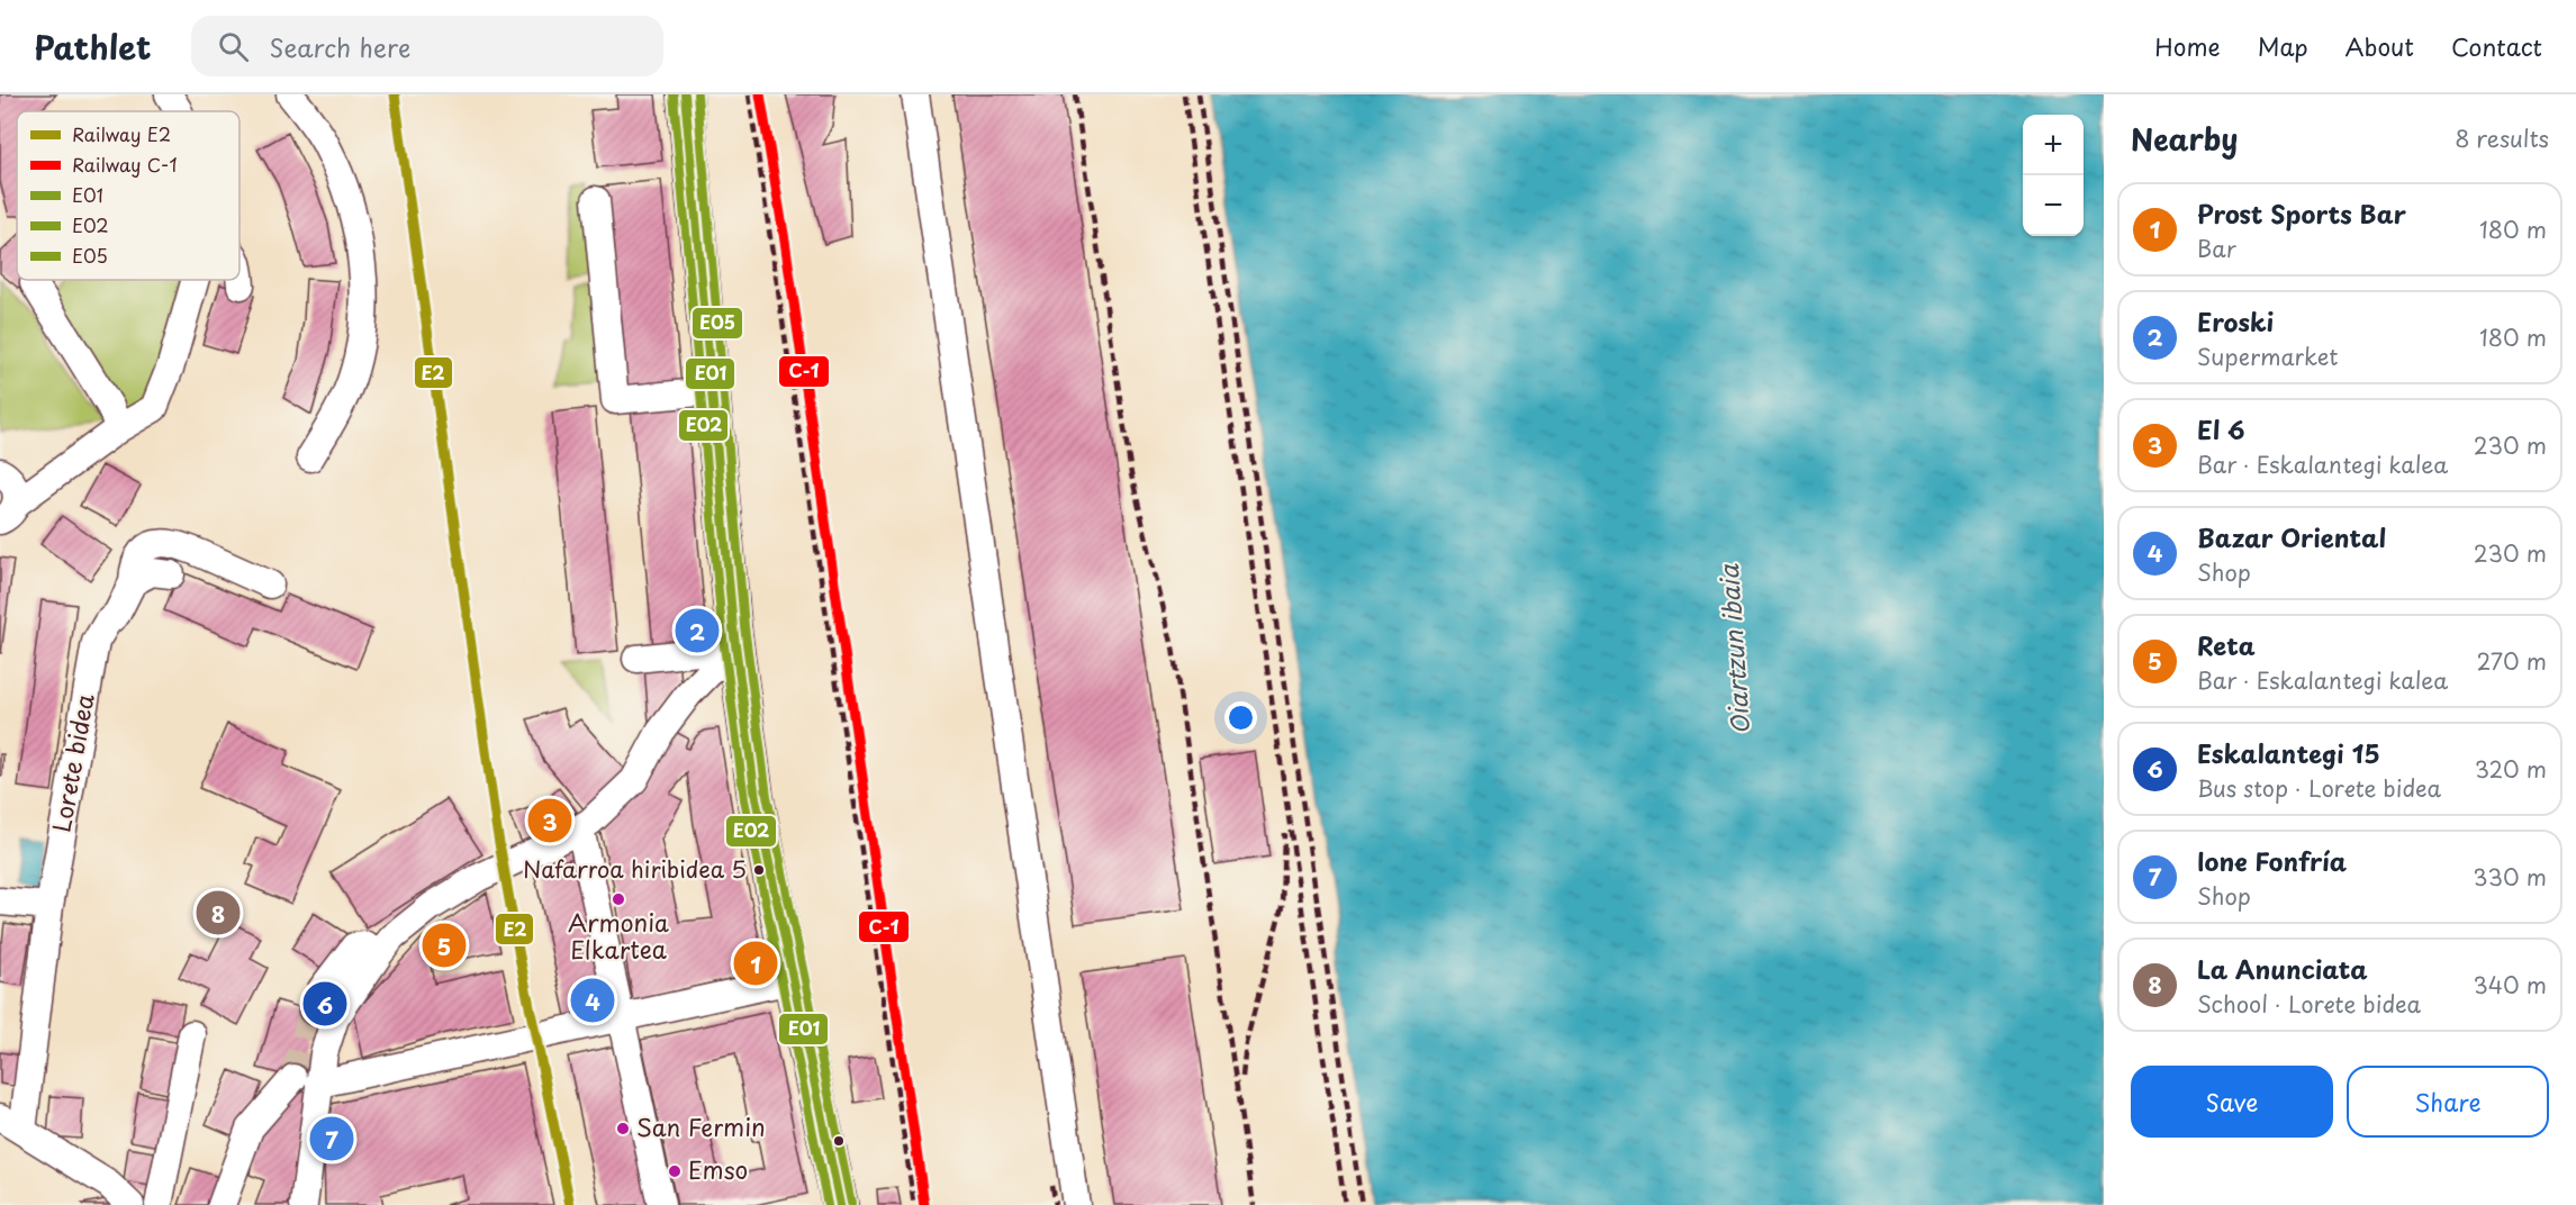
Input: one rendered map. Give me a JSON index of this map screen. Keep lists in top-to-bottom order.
{
  "streets": {
    "street": ["Lorete bidea"]
  },
  "water": ["Oiartzun ibaia"],
  "places": [
    "Nafarroa hiribidea 5",
    "Armonia Elkartea",
    "San Fermin",
    "Emso"
  ],
  "lines": [
    "rail line E2",
    "rail line C-1",
    "transit line E01",
    "transit line E05",
    "transit line E02"
  ],
  "legend": [
    "Railway E2",
    "Railway C-1",
    "E01",
    "E02",
    "E05"
  ],
  "page": {
    "header": "Pathlet",
    "search": "Search here",
    "nav": [
      "Home",
      "Map",
      "About",
      "Contact"
    ],
    "heading": ["Nearby", "8 results"],
    "map_buttons": ["+", "−"],
    "list": [
      {
        "mark": "1",
        "name": "Prost Sports Bar",
        "note": "Bar",
        "value": "180 m"
      },
      {
        "mark": "2",
        "name": "Eroski",
        "note": "Supermarket",
        "value": "180 m"
      },
      {
        "mark": "3",
        "name": "El 6",
        "note": "Bar · Eskalantegi kalea",
        "value": "230 m"
      },
      {
        "mark": "4",
        "name": "Bazar Oriental",
        "note": "Shop",
        "value": "230 m"
      },
      {
        "mark": "5",
        "name": "Reta",
        "note": "Bar · Eskalantegi kalea",
        "value": "270 m"
      },
      {
        "mark": "6",
        "name": "Eskalantegi 15",
        "note": "Bus stop · Lorete bidea",
        "value": "320 m"
      },
      {
        "mark": "7",
        "name": "Ione Fonfría",
        "note": "Shop",
        "value": "330 m"
      },
      {
        "mark": "8",
        "name": "La Anunciata",
        "note": "School · Lorete bidea",
        "value": "340 m"
      }
    ],
    "pins": [
      "2",
      "3",
      "8",
      "5",
      "1",
      "4",
      "6",
      "7"
    ],
    "buttons": ["Save", "Share"]
  }
}
